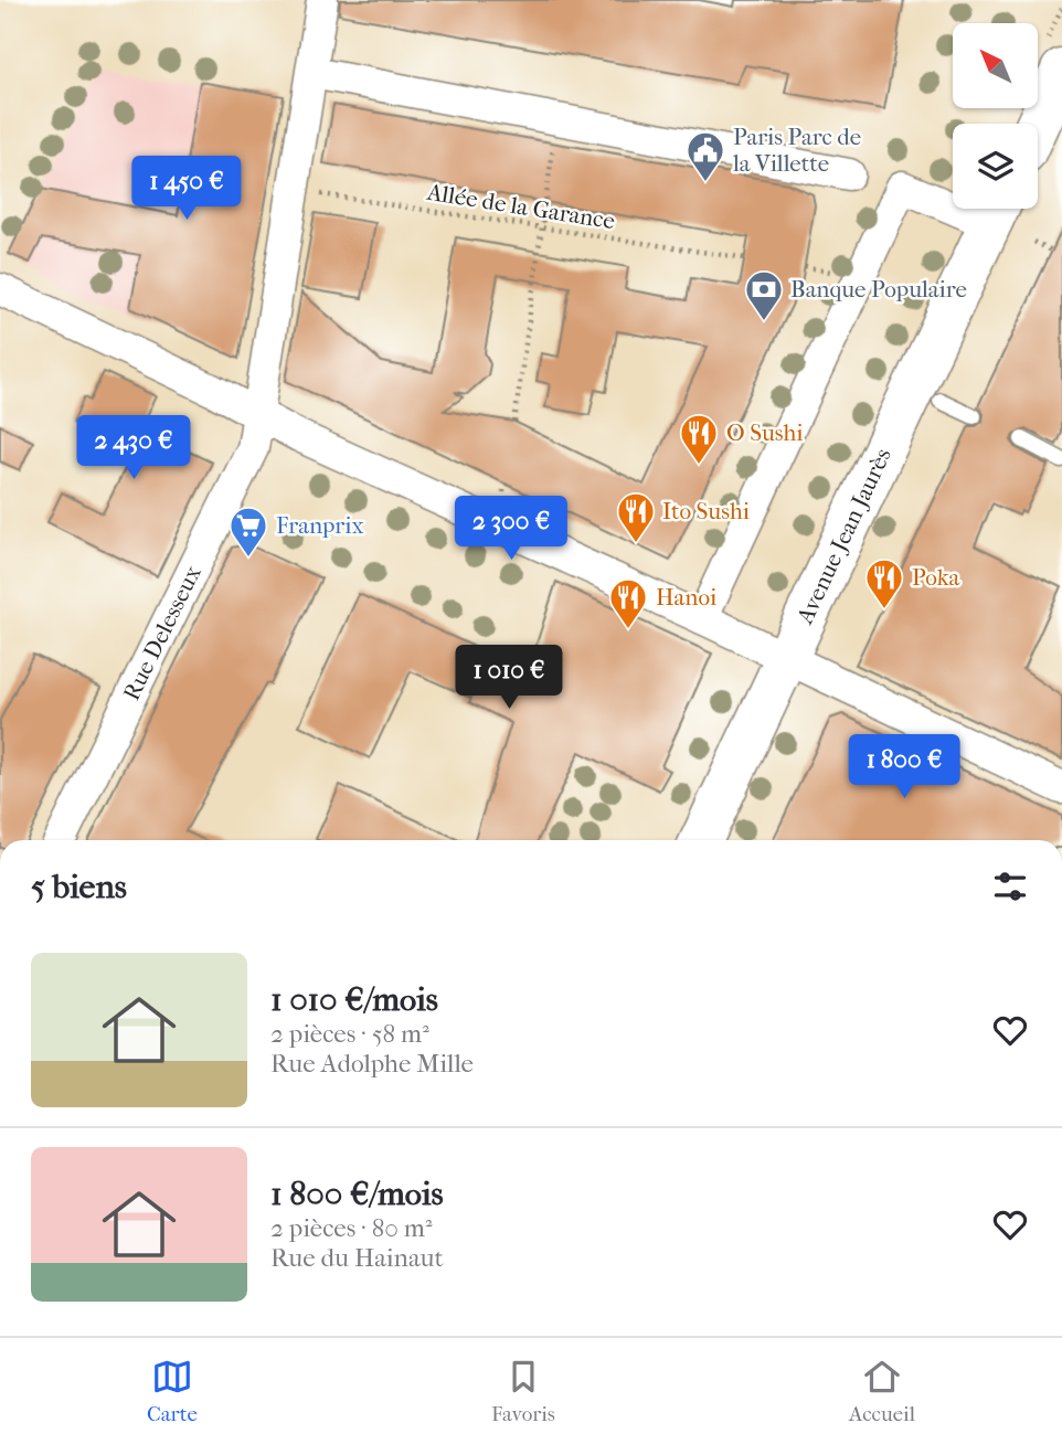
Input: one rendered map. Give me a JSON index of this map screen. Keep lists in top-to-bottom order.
{
  "streets": {
    "main road": ["Avenue Jean Jaurès"],
    "street": ["Rue Delesseux"],
    "path": ["Allée de la Garance"]
  },
  "crossings": [
    ["Allée de la Garance", "Rue Delesseux"]
  ],
  "places": {
    "public building": ["Paris Parc de la Villette"],
    "bank": ["Banque Populaire"],
    "restaurant": [
      "O Sushi",
      "Ito Sushi",
      "Poka",
      "Hanoi"
    ],
    "supermarket": ["Franprix"]
  },
  "north": "top left",
  "page": {
    "price": [
      "1 450 €",
      "2 430 €",
      "2 300 €",
      "1 010 €",
      "1 800 €"
    ],
    "heading": "5 biens",
    "list": [
      {
        "name": "1 010 €/mois",
        "note": "2 pièces · 58 m² · Rue Adolphe Mille"
      },
      {
        "name": "1 800 €/mois",
        "note": "2 pièces · 80 m² · Rue du Hainaut"
      }
    ],
    "tabs": ["Carte", "Favoris", "Accueil"]
  }
}
